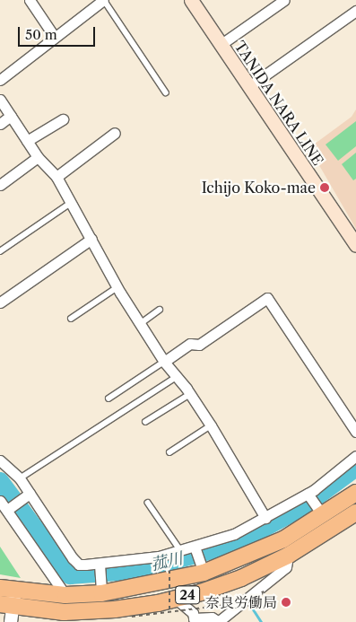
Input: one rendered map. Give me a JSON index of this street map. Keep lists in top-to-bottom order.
{
  "streets": {
    "highway": ["24"],
    "main road": ["TANIDA NARA LINE"]
  },
  "water": ["菰川"],
  "places": ["Ichijo Koko-mae", "奈良労働局"],
  "scale_bar": "50 m"
}
